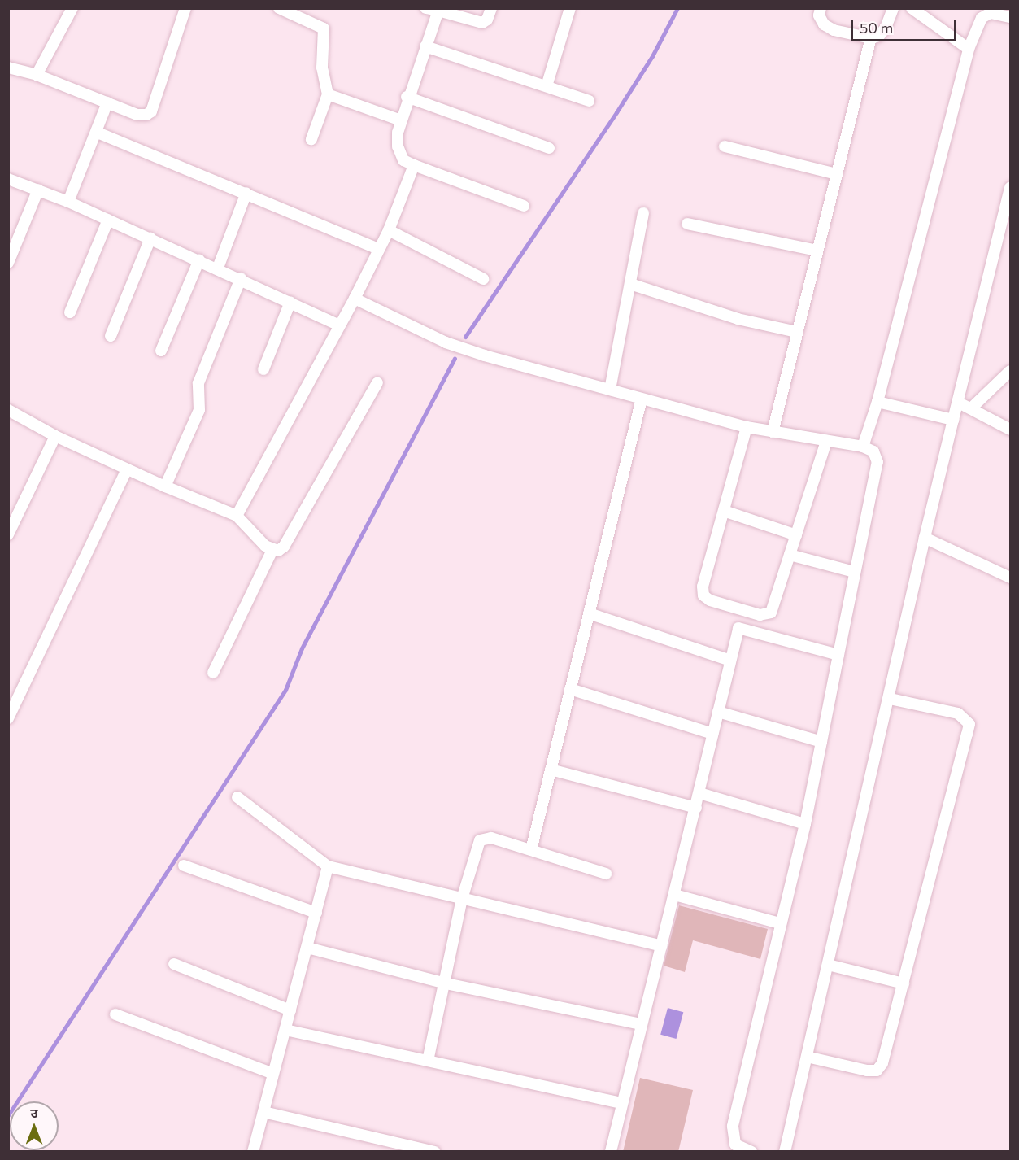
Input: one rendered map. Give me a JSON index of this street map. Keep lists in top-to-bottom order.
{
  "scale_bar": "50 m",
  "north": "top"
}
